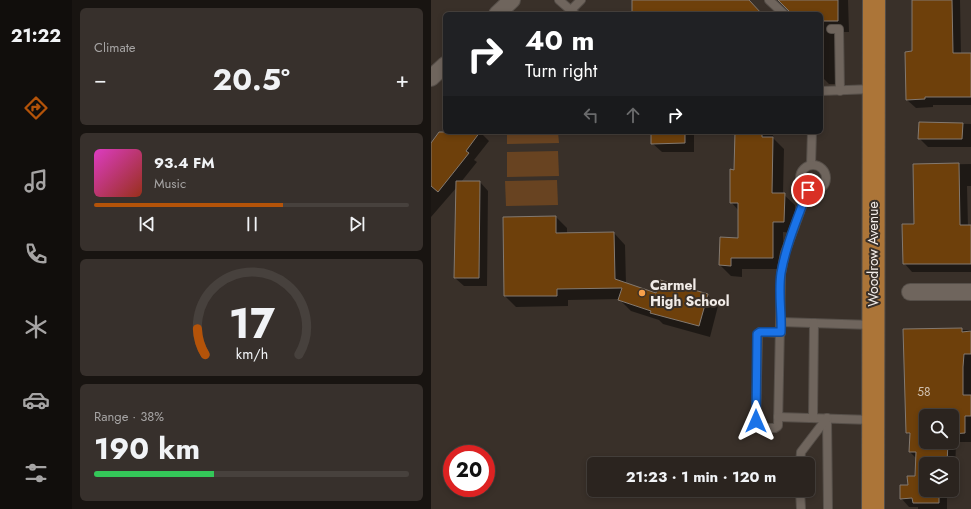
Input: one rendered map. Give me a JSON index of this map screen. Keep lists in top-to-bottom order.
{
  "streets": {
    "main road": ["Woodrow Avenue"]
  },
  "places": ["Carmel High School"],
  "house_numbers": ["58"],
  "page": {
    "tabs": "21:22",
    "tile": [
      "Climate",
      ["Range · 38%", "190 km"]
    ],
    "turn": ["40 m", "Turn right"],
    "heat": ["−", "20.5°", "+"],
    "song": ["93.4 FM", "Music"],
    "limit": "20",
    "trip": "21:23 · 1 min · 120 m",
    "gauge": ["17", "km/h"]
  }
}
